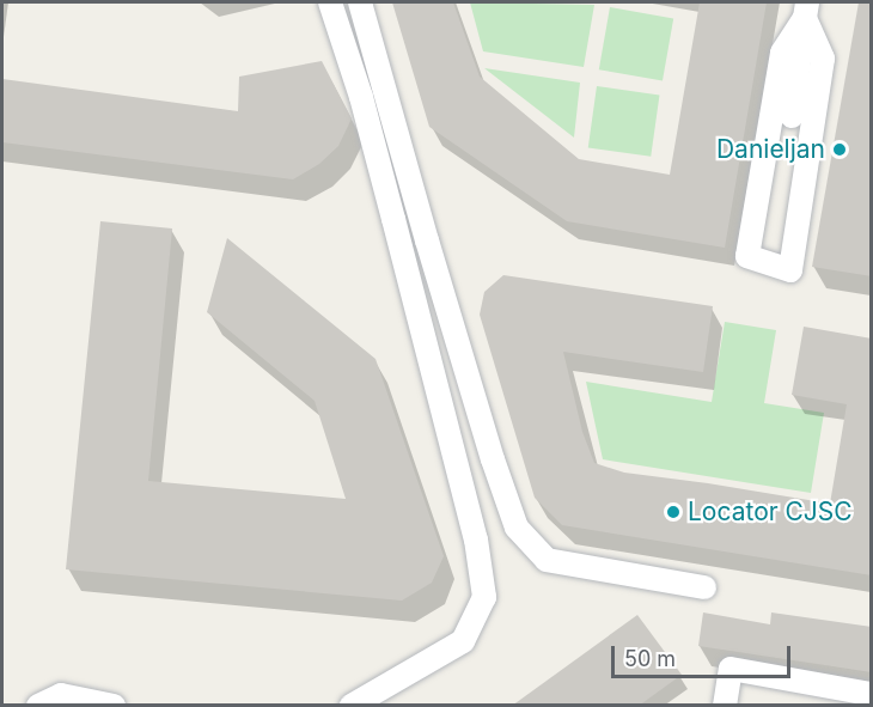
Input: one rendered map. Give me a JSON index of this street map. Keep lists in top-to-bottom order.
{
  "places": ["Danieljan", "Locator CJSC"],
  "scale_bar": "50 m"
}
